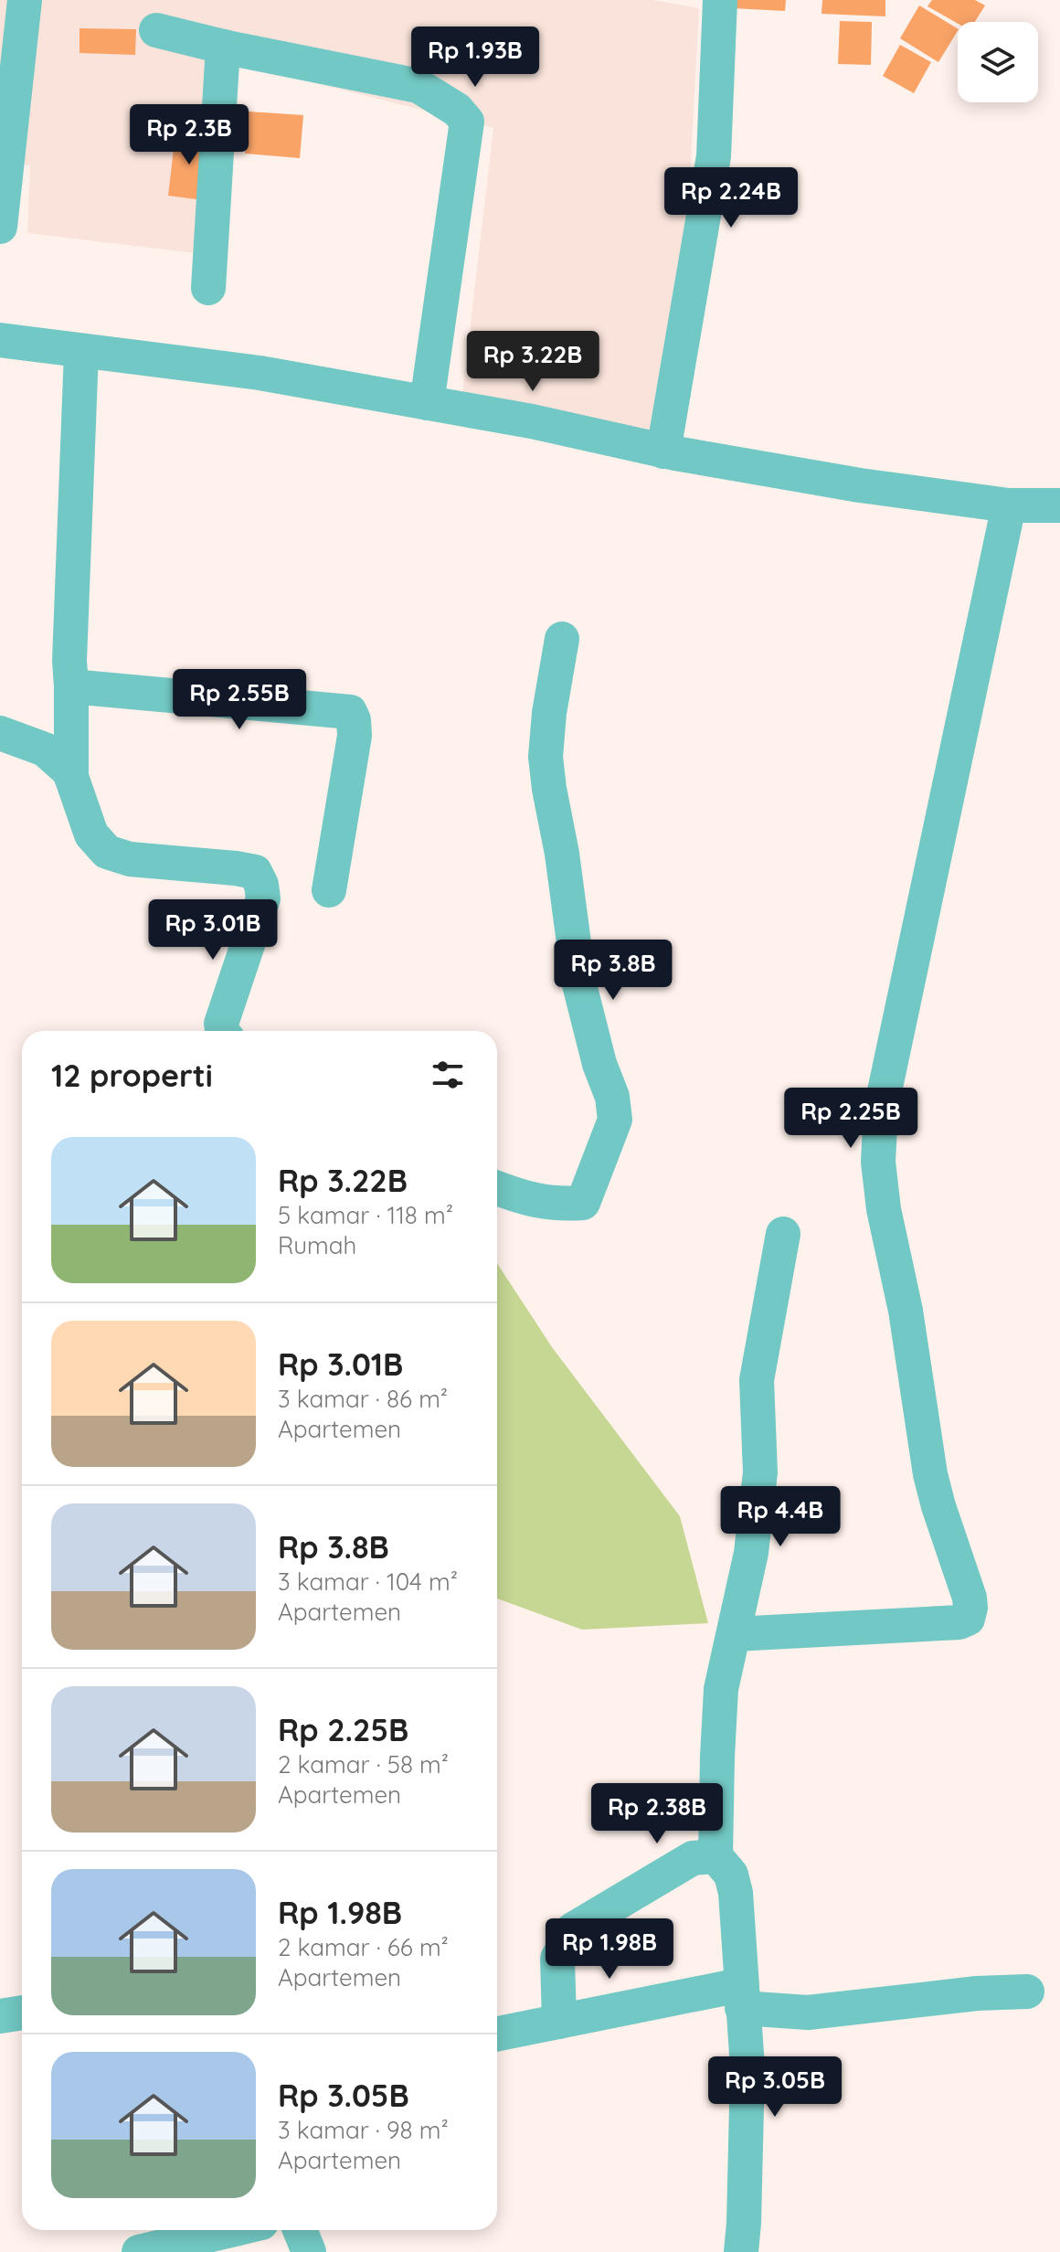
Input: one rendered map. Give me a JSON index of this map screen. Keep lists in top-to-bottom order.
{
  "page": {
    "price": [
      "Rp 1.93B",
      "Rp 2.3B",
      "Rp 2.24B",
      "Rp 3.22B",
      "Rp 2.55B",
      "Rp 3.01B",
      "Rp 3.8B",
      "Rp 2.25B",
      "Rp 4.4B",
      "Rp 2.38B",
      "Rp 1.98B",
      "Rp 3.05B"
    ],
    "heading": "12 properti",
    "list": [
      {
        "name": "Rp 3.22B",
        "note": "5 kamar · 118 m² · Rumah"
      },
      {
        "name": "Rp 3.01B",
        "note": "3 kamar · 86 m² · Apartemen"
      },
      {
        "name": "Rp 3.8B",
        "note": "3 kamar · 104 m² · Apartemen"
      },
      {
        "name": "Rp 2.25B",
        "note": "2 kamar · 58 m² · Apartemen"
      },
      {
        "name": "Rp 1.98B",
        "note": "2 kamar · 66 m² · Apartemen"
      },
      {
        "name": "Rp 3.05B",
        "note": "3 kamar · 98 m² · Apartemen"
      }
    ]
  }
}
